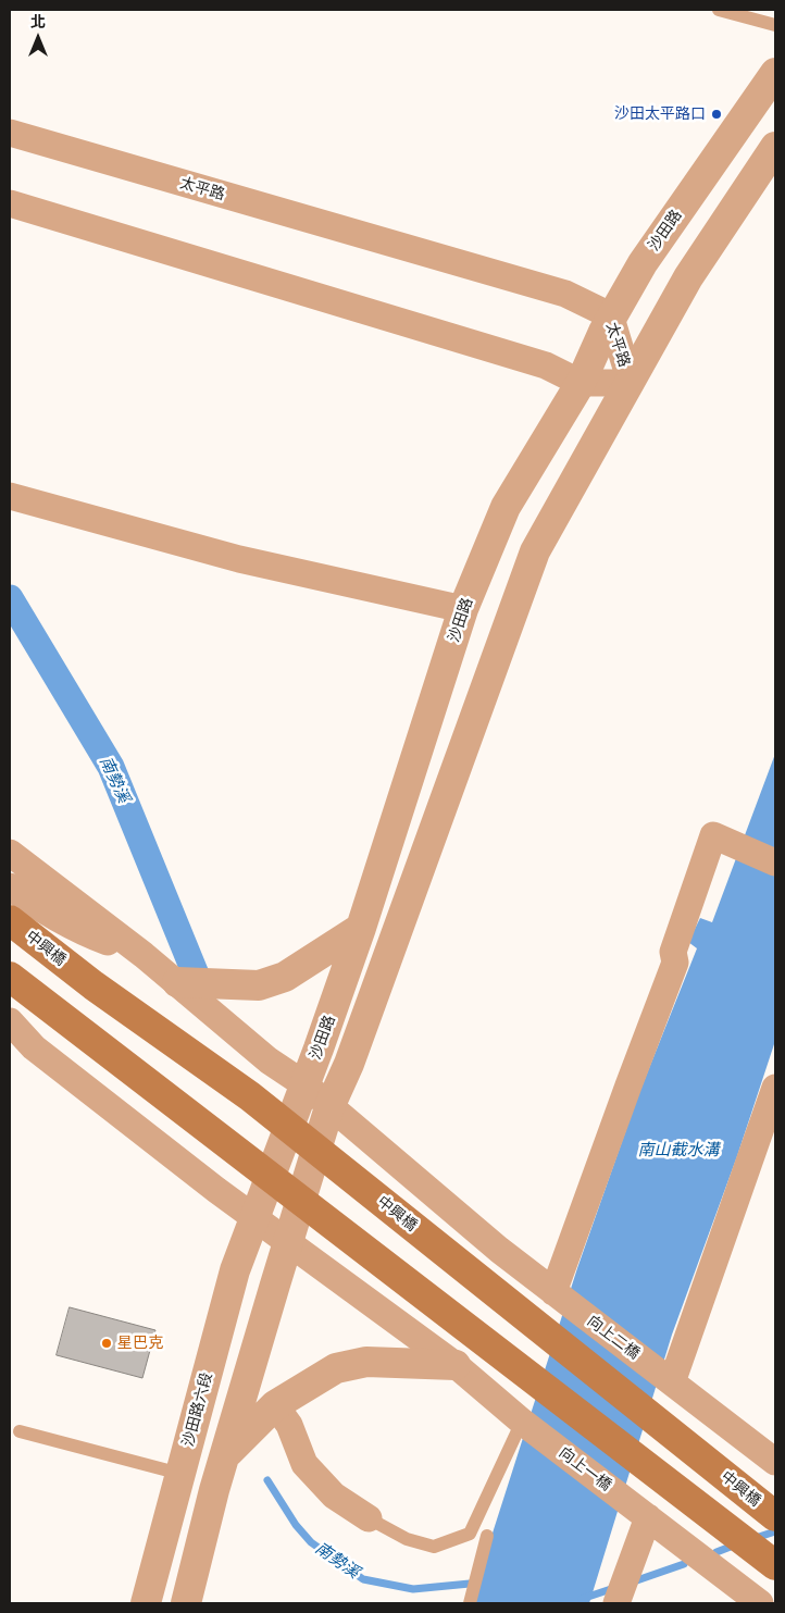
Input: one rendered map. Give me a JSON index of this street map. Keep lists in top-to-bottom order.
{
  "streets": {
    "main road": ["中興橋"],
    "street": [
      "太平路",
      "沙田路",
      "向上二橋",
      "沙田路六段",
      "向上一橋"
    ]
  },
  "crossings": [
    ["太平路", "沙田路"],
    ["沙田路", "向上二橋"],
    ["沙田路", "沙田路六段"],
    ["沙田路", "向上一橋"],
    ["沙田路六段", "向上一橋"]
  ],
  "water": ["南勢溪", "南山截水溝"],
  "places": ["沙田太平路口", "星巴克"],
  "north": "top"
}
